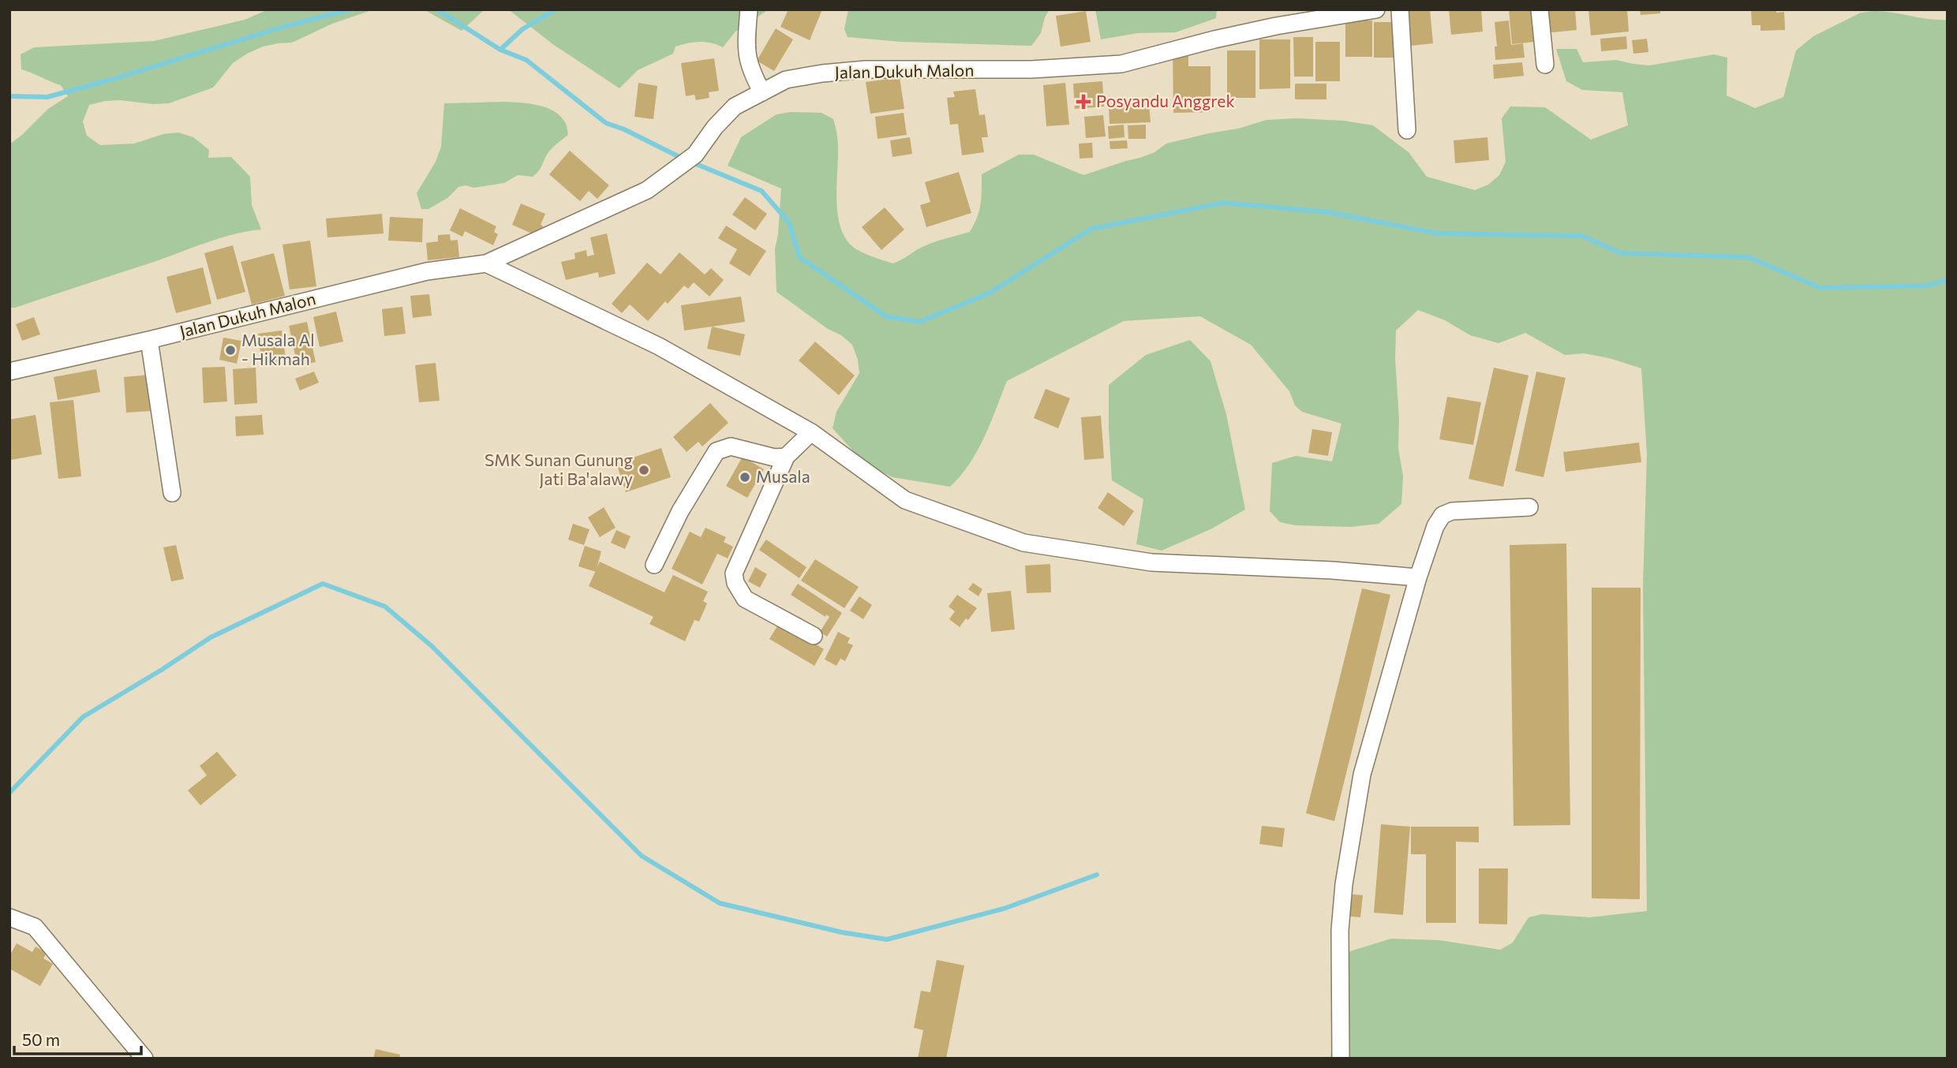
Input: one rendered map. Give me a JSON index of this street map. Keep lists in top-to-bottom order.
{
  "streets": {
    "street": ["Jalan Dukuh Malon"]
  },
  "places": {
    "health": ["Posyandu Anggrek"],
    "other": ["Musala Al - Hikmah", "SMK Sunan Gunung Jati Ba'alawy", "Musala"]
  },
  "scale_bar": "50 m"
}
